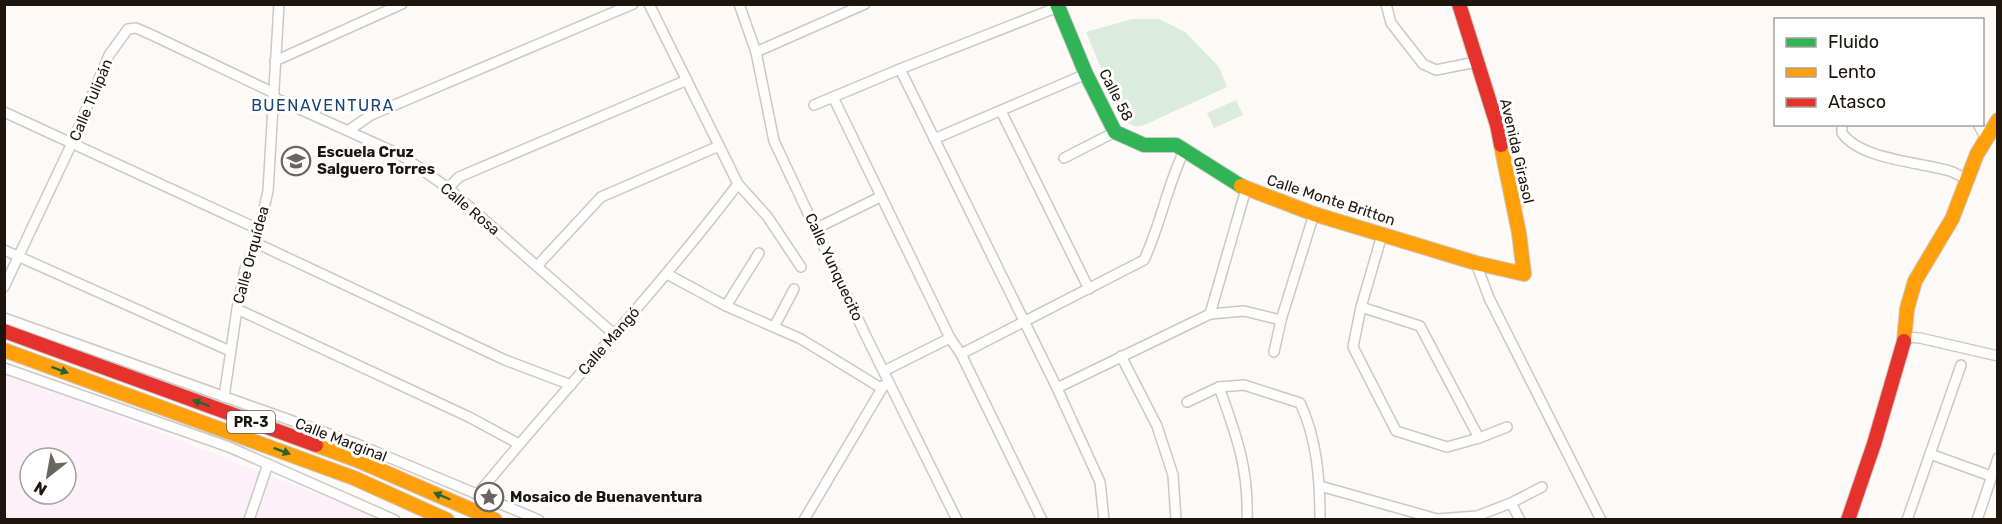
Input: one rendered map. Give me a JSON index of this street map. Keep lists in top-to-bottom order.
{
  "streets": {
    "street": [
      "Calle 58",
      "Calle Tulipán",
      "Avenida Girasol",
      "Calle Monte Britton",
      "Calle Rosa",
      "Calle Orquídea",
      "Calle Yunquecito",
      "Calle Mangó",
      "PR-3",
      "Calle Marginal"
    ]
  },
  "crossings": [
    ["Calle 58", "Calle Monte Britton"],
    ["Calle Tulipán", "Calle Rosa"],
    ["Calle Tulipán", "Calle Orquídea"],
    ["Avenida Girasol", "Calle Monte Britton"],
    ["Calle Rosa", "Calle Orquídea"],
    ["Calle Rosa", "Calle Mangó"],
    ["Calle Orquídea", "Calle Marginal"],
    ["Calle Mangó", "Calle Marginal"]
  ],
  "districts": ["BUENAVENTURA"],
  "places": {
    "school or university": ["Escuela Cruz Salguero Torres"],
    "place": ["Mosaico de Buenaventura"]
  },
  "legend": ["Fluido", "Lento", "Atasco"],
  "north": "bottom left"
}
